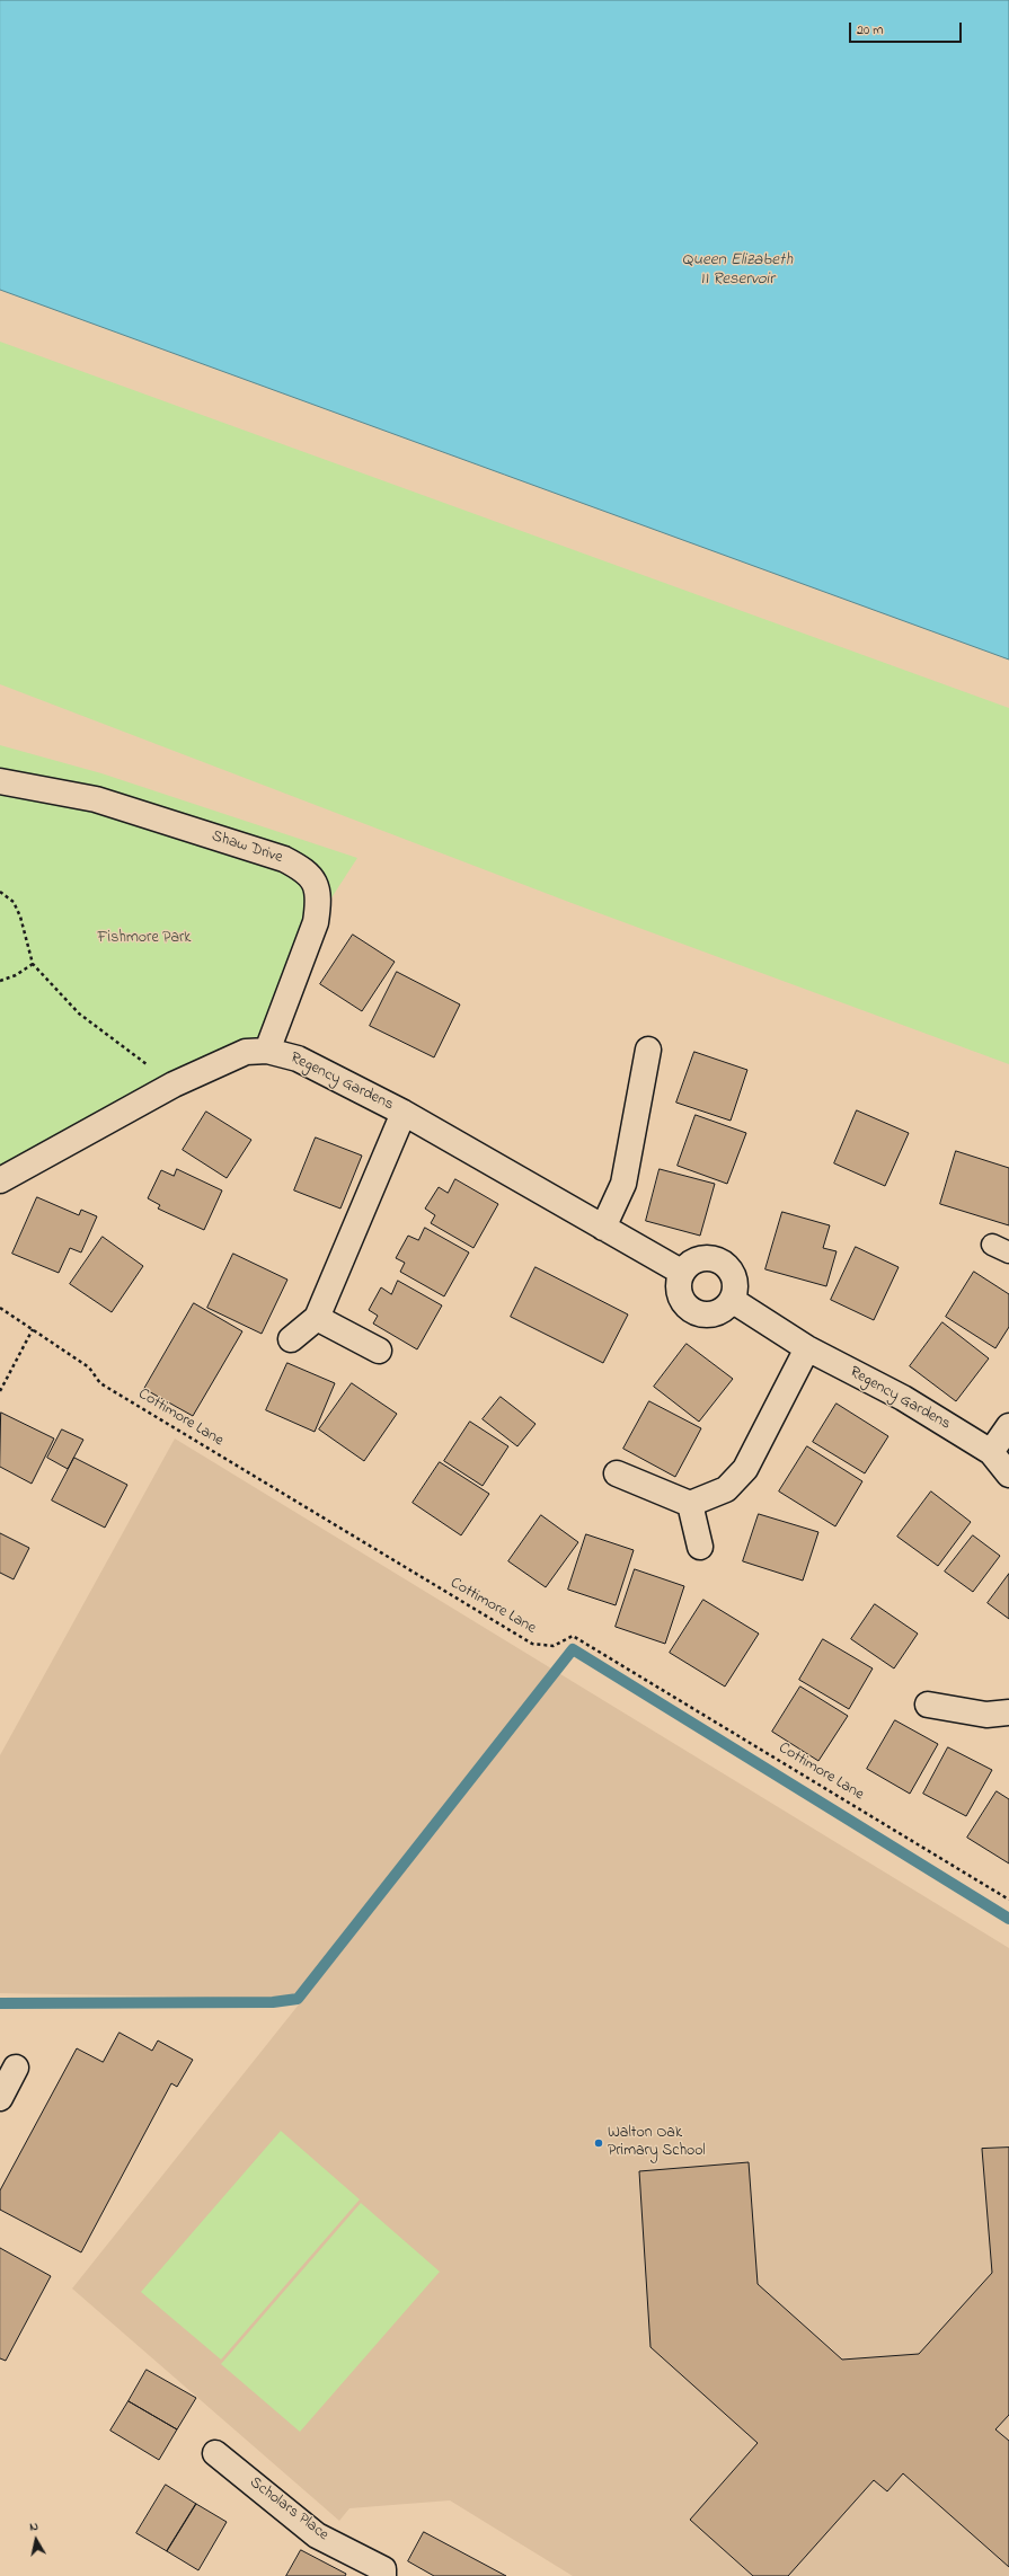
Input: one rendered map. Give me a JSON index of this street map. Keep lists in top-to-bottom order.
{
  "streets": {
    "street": ["Shaw Drive", "Regency Gardens", "Scholars Place"],
    "path": ["Cottimore Lane"]
  },
  "crossings": [
    ["Shaw Drive", "Regency Gardens"]
  ],
  "water": ["Queen Elizabeth II Reservoir"],
  "parks": ["Fishmore Park"],
  "places": ["Walton Oak Primary School"],
  "scale_bar": "20 m",
  "north": "top"
}
